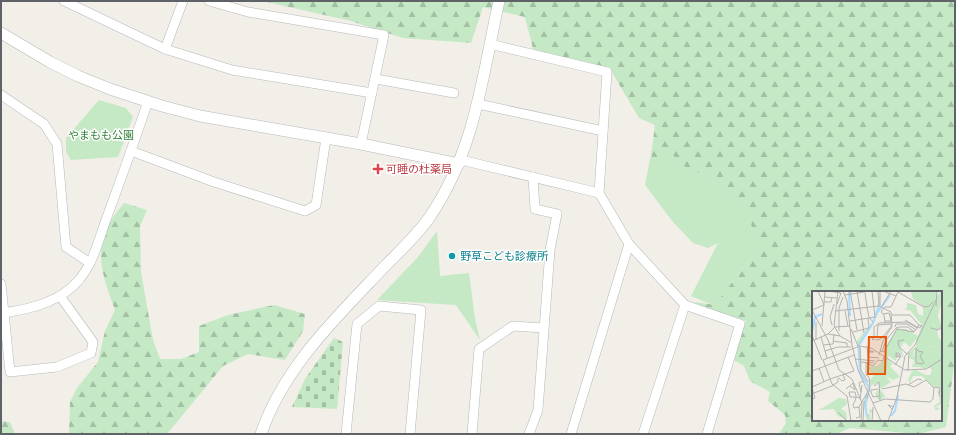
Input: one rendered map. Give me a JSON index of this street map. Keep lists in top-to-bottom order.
{
  "parks": ["やまもも公園"],
  "places": {
    "health": ["可睡の杜薬局"],
    "other": ["野草こども診療所"]
  }
}
